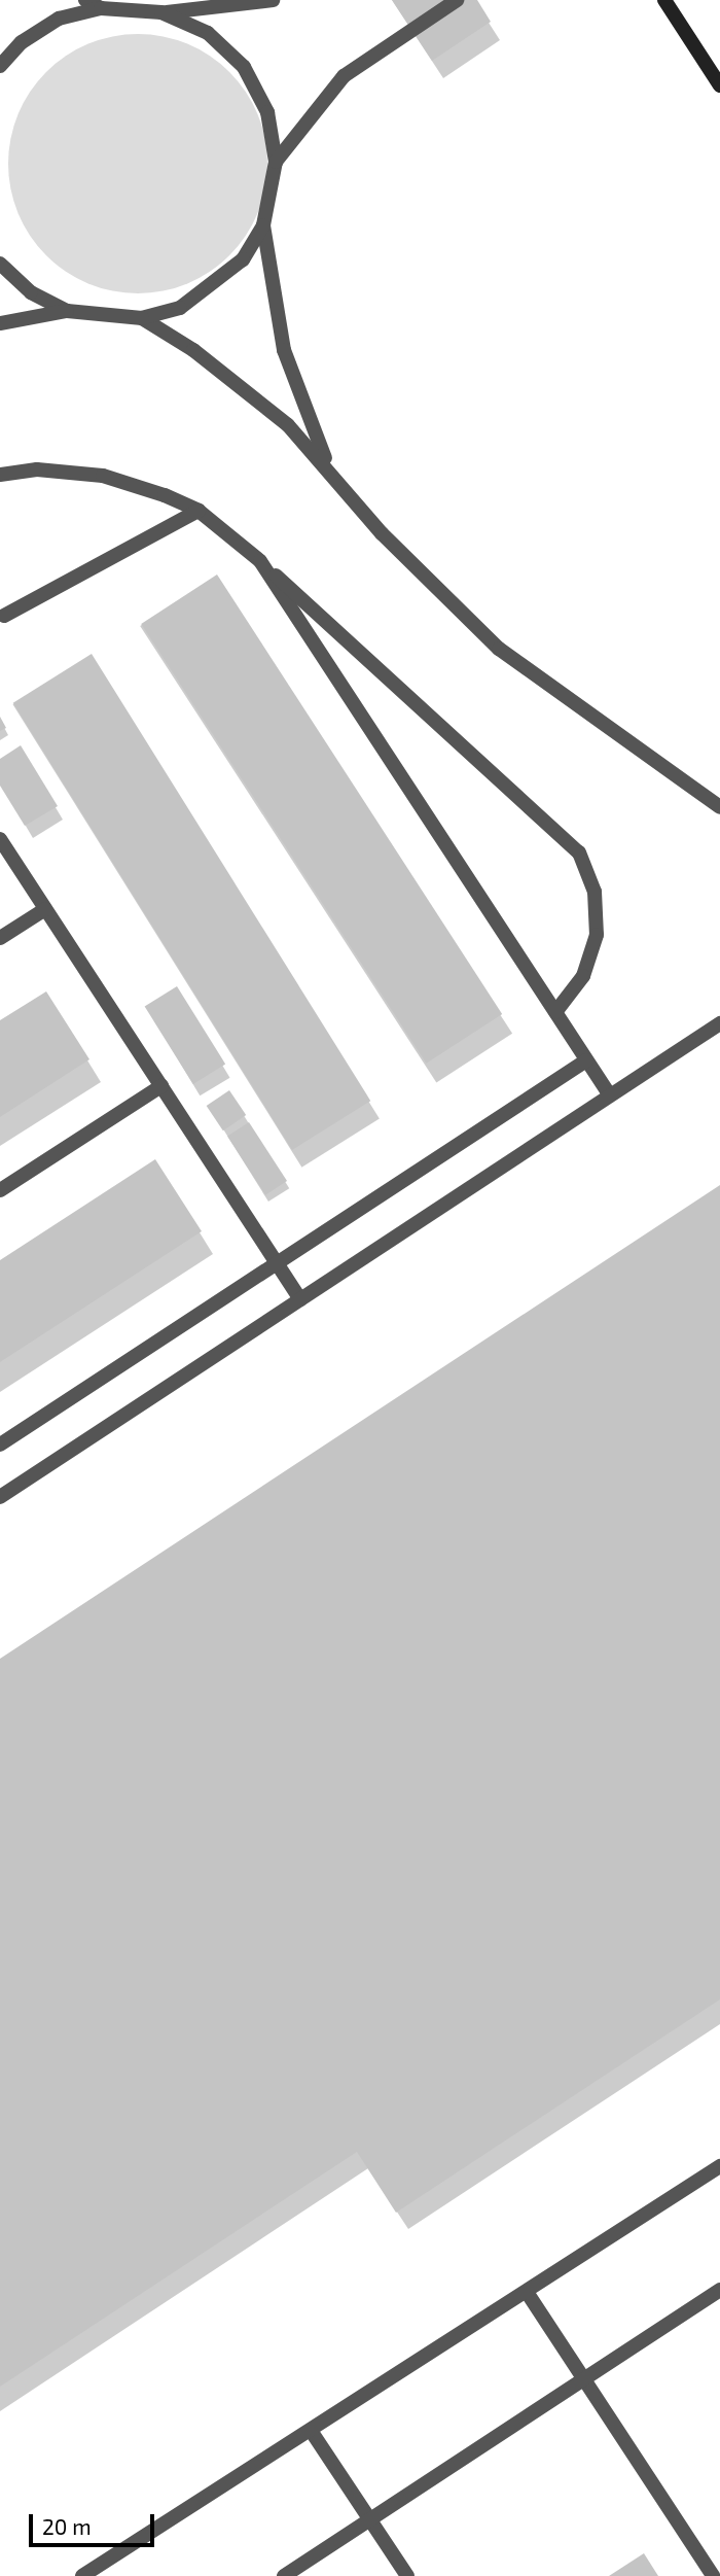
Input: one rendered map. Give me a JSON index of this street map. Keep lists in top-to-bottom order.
{
  "scale_bar": "20 m"
}
